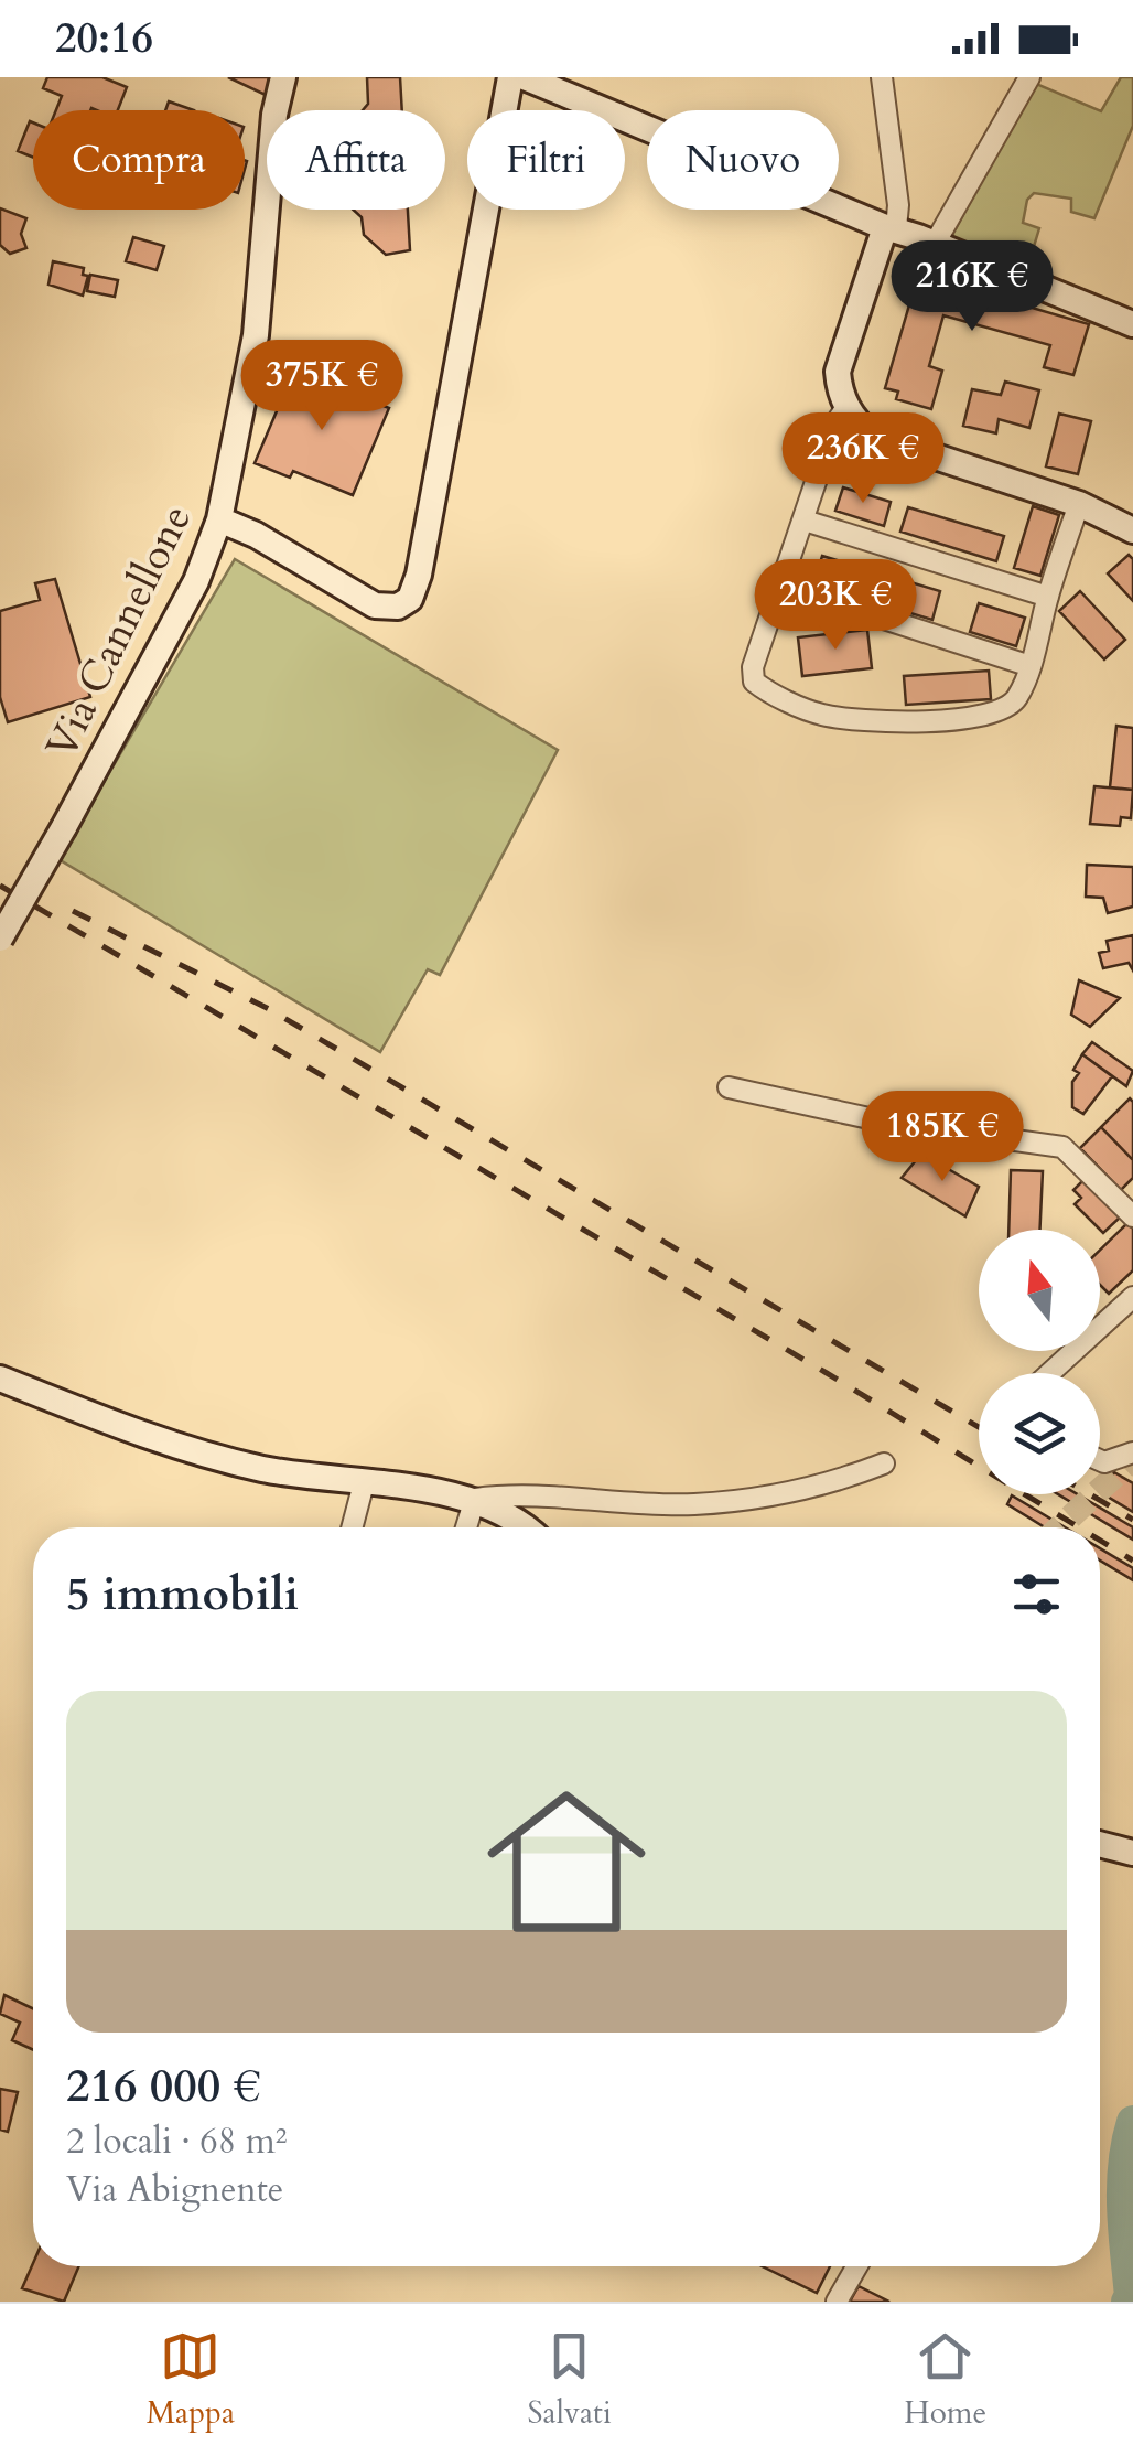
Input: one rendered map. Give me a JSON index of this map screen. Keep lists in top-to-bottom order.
{
  "streets": {
    "main road": ["Via Cannellone"]
  },
  "north": "top",
  "page": {
    "status": "20:16",
    "chip": [
      "Compra",
      "Affitta",
      "Filtri",
      "Nuovo"
    ],
    "price": [
      "216K €",
      "375K €",
      "236K €",
      "203K €",
      "185K €"
    ],
    "heading": "5 immobili",
    "list": [
      {
        "name": "216 000 €",
        "note": "2 locali · 68 m² · Via Abignente"
      }
    ],
    "tabs": ["Mappa", "Salvati", "Home"]
  }
}
